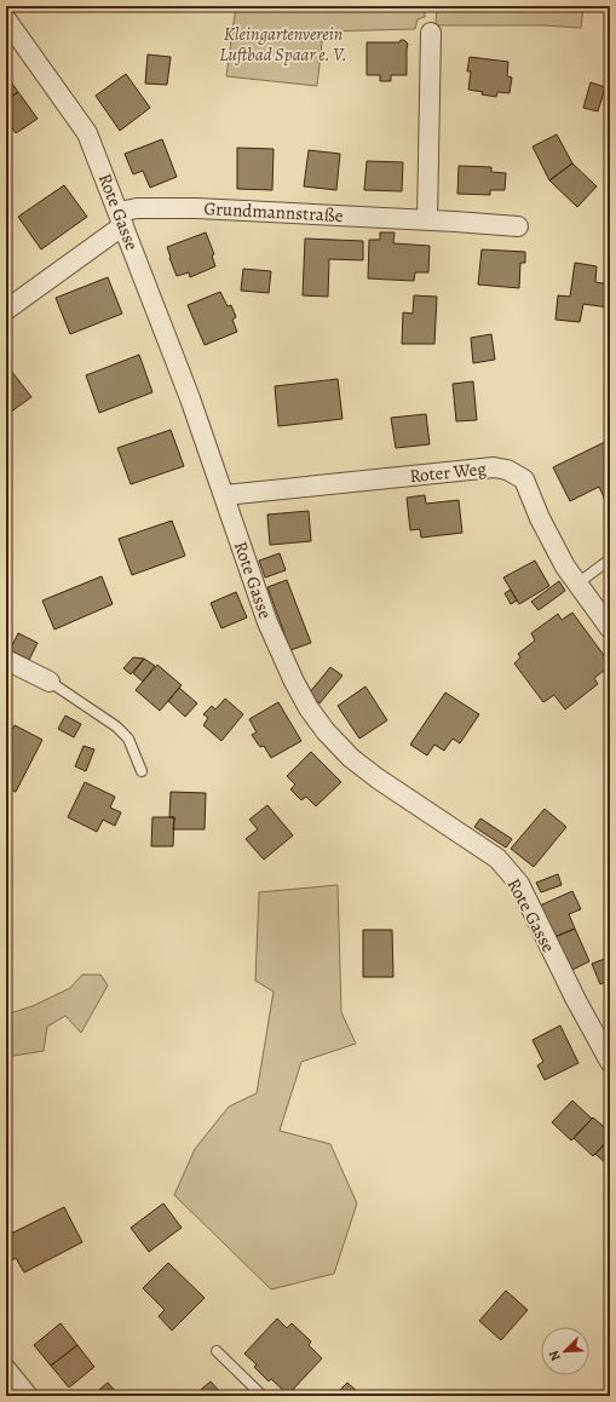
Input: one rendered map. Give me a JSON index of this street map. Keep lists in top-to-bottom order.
{
  "streets": {
    "street": ["Rote Gasse", "Grundmannstraße", "Roter Weg"]
  },
  "crossings": [
    ["Rote Gasse", "Grundmannstraße"],
    ["Rote Gasse", "Roter Weg"]
  ],
  "parks": ["Kleingartenverein Luftbad Spaar e. V."],
  "north": "bottom left"
}
